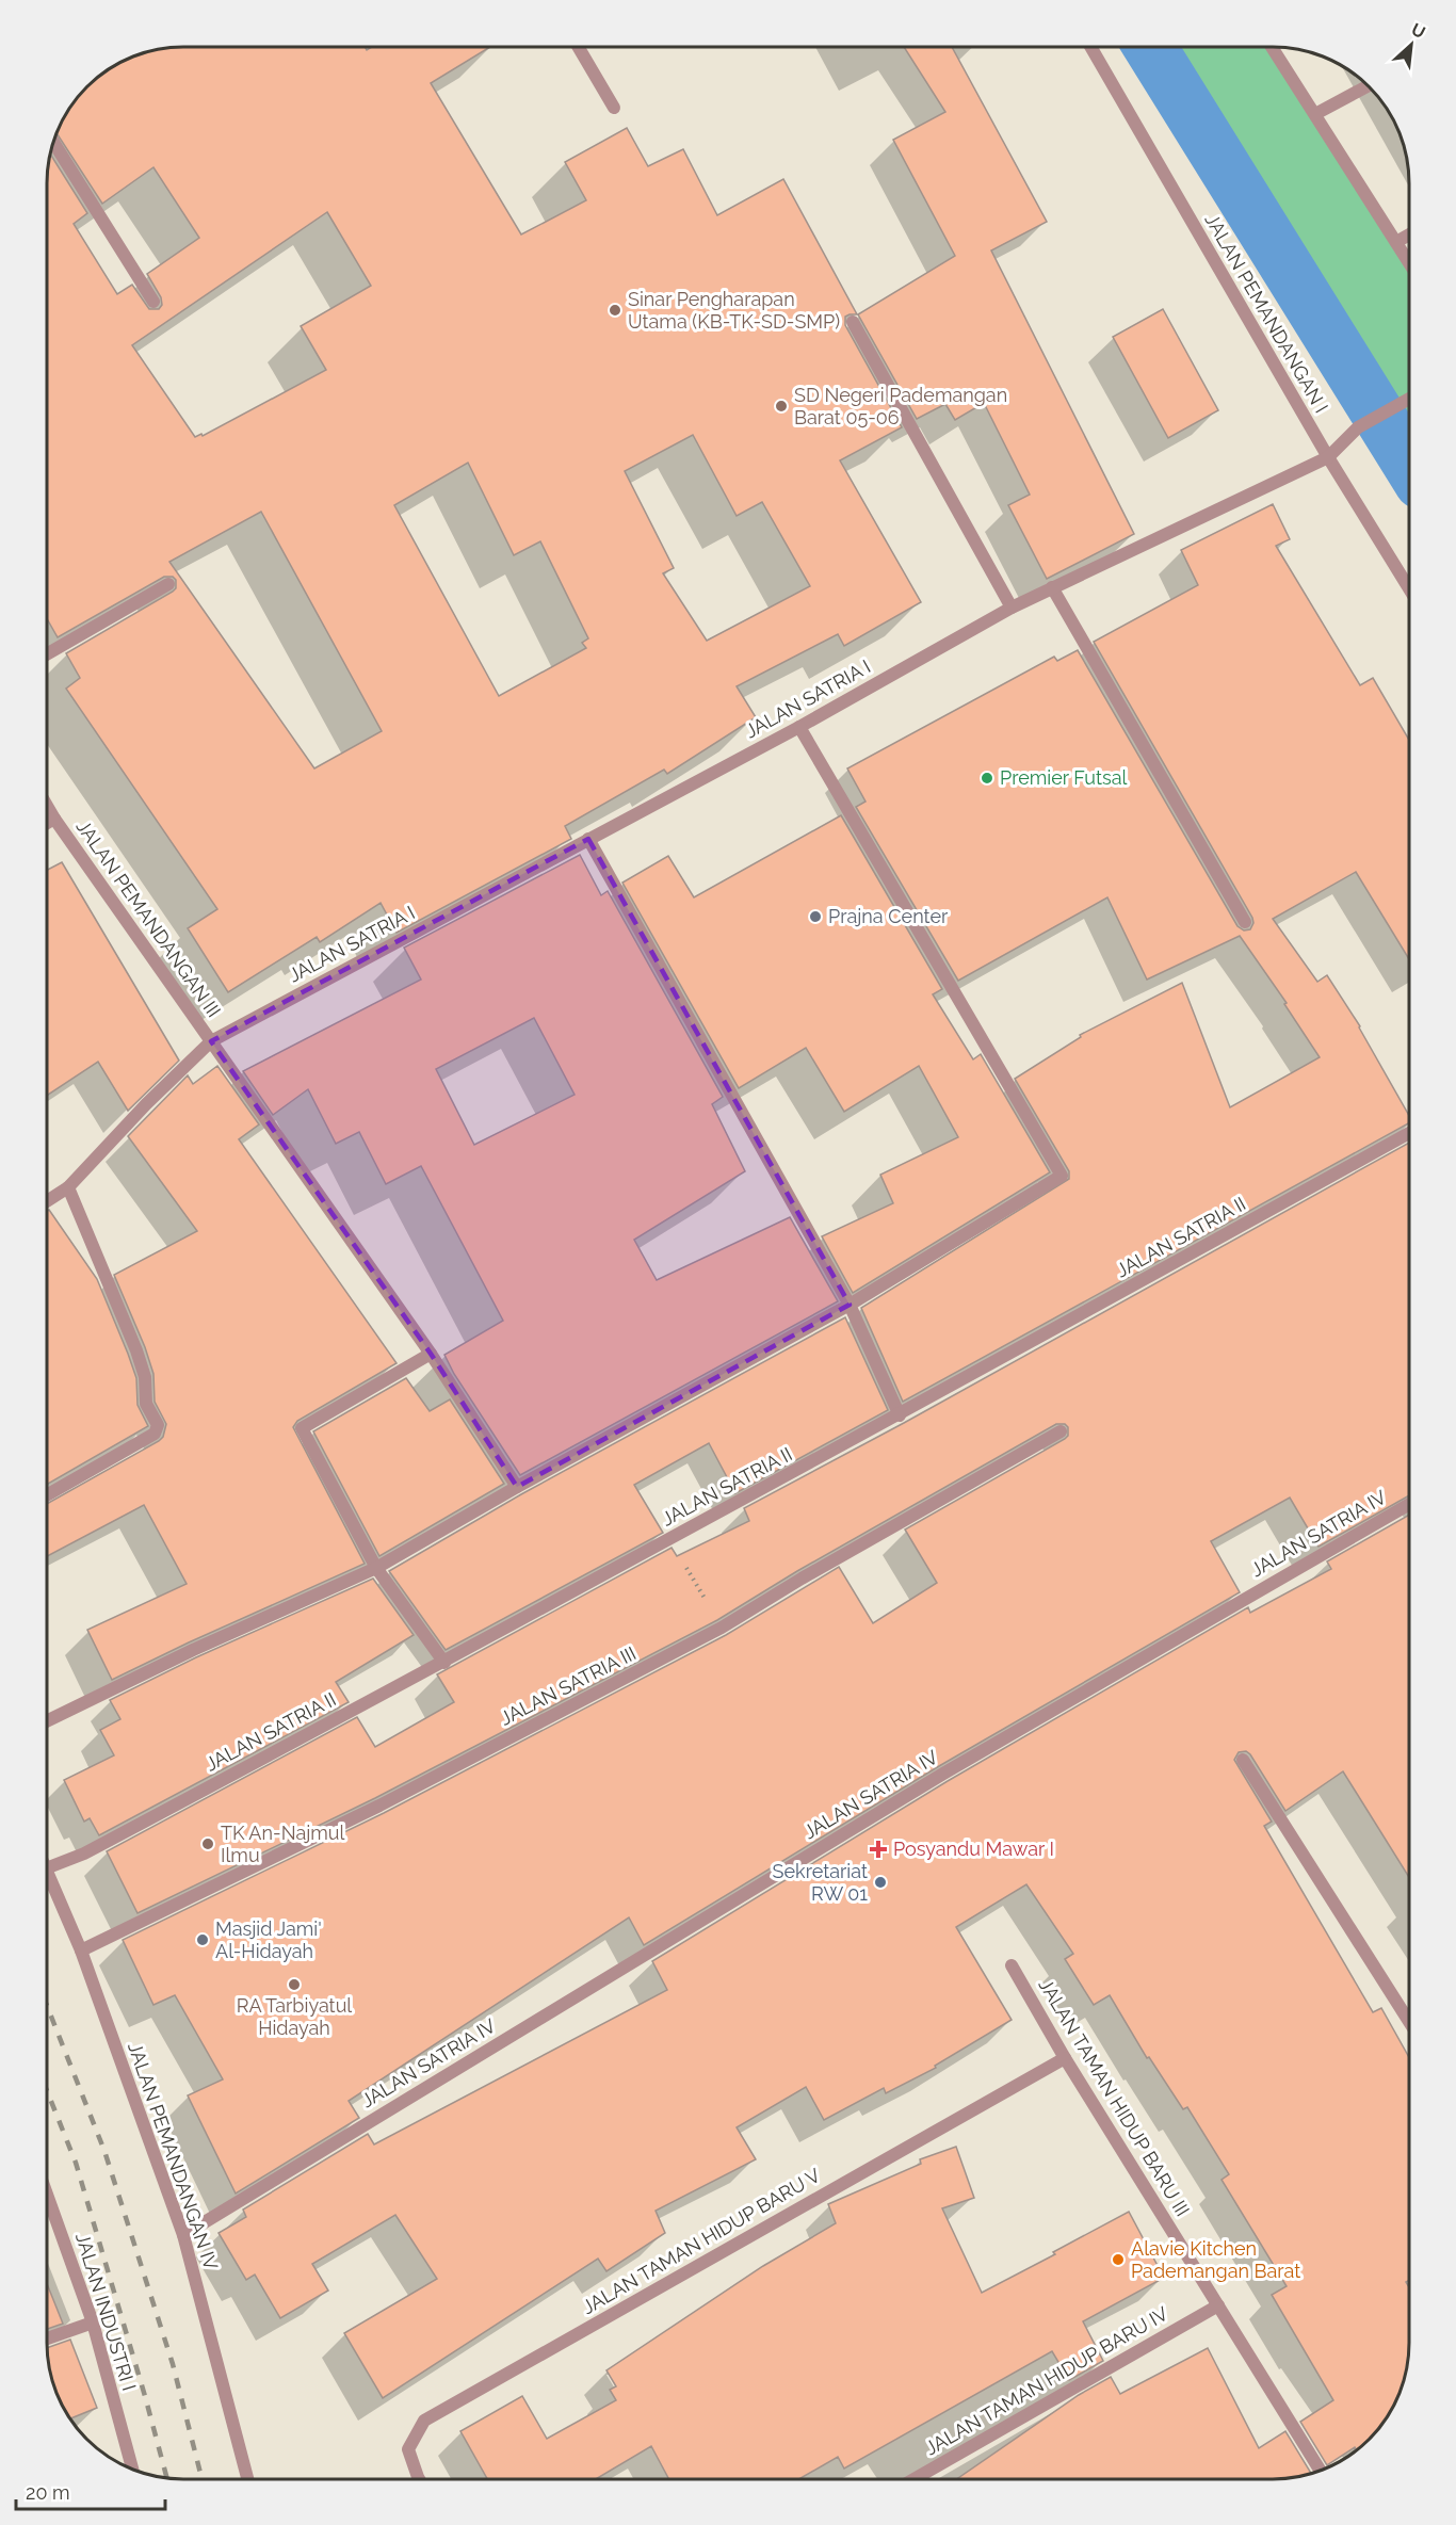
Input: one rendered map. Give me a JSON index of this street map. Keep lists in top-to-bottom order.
{
  "streets": {
    "street": [
      "JALAN PEMANDANGAN I",
      "JALAN SATRIA I",
      "JALAN PEMANDANGAN III",
      "JALAN SATRIA II",
      "JALAN SATRIA IV",
      "JALAN SATRIA III",
      "JALAN TAMAN HIDUP BARU III",
      "JALAN PEMANDANGAN IV",
      "JALAN TAMAN HIDUP BARU V",
      "JALAN INDUSTRI I",
      "JALAN TAMAN HIDUP BARU IV"
    ]
  },
  "crossings": [
    ["JALAN PEMANDANGAN I", "JALAN SATRIA I"],
    ["JALAN SATRIA I", "JALAN PEMANDANGAN III"],
    ["JALAN SATRIA IV", "JALAN PEMANDANGAN IV"],
    ["JALAN SATRIA III", "JALAN PEMANDANGAN IV"],
    ["JALAN TAMAN HIDUP BARU III", "JALAN TAMAN HIDUP BARU V"],
    ["JALAN TAMAN HIDUP BARU III", "JALAN TAMAN HIDUP BARU IV"]
  ],
  "places": {
    "other": [
      "Sinar Pengharapan Utama (KB-TK-SD-SMP)",
      "SD Negeri Pademangan Barat 05-06",
      "Premier Futsal",
      "Prajna Center",
      "TK An-Najmul Ilmu",
      "Sekretariat RW 01",
      "Masjid Jami' Al-Hidayah",
      "RA Tarbiyatul Hidayah",
      "Alavie Kitchen Pademangan Barat"
    ],
    "health": ["Posyandu Mawar I"]
  },
  "scale_bar": "20 m",
  "north": "top right"
}
